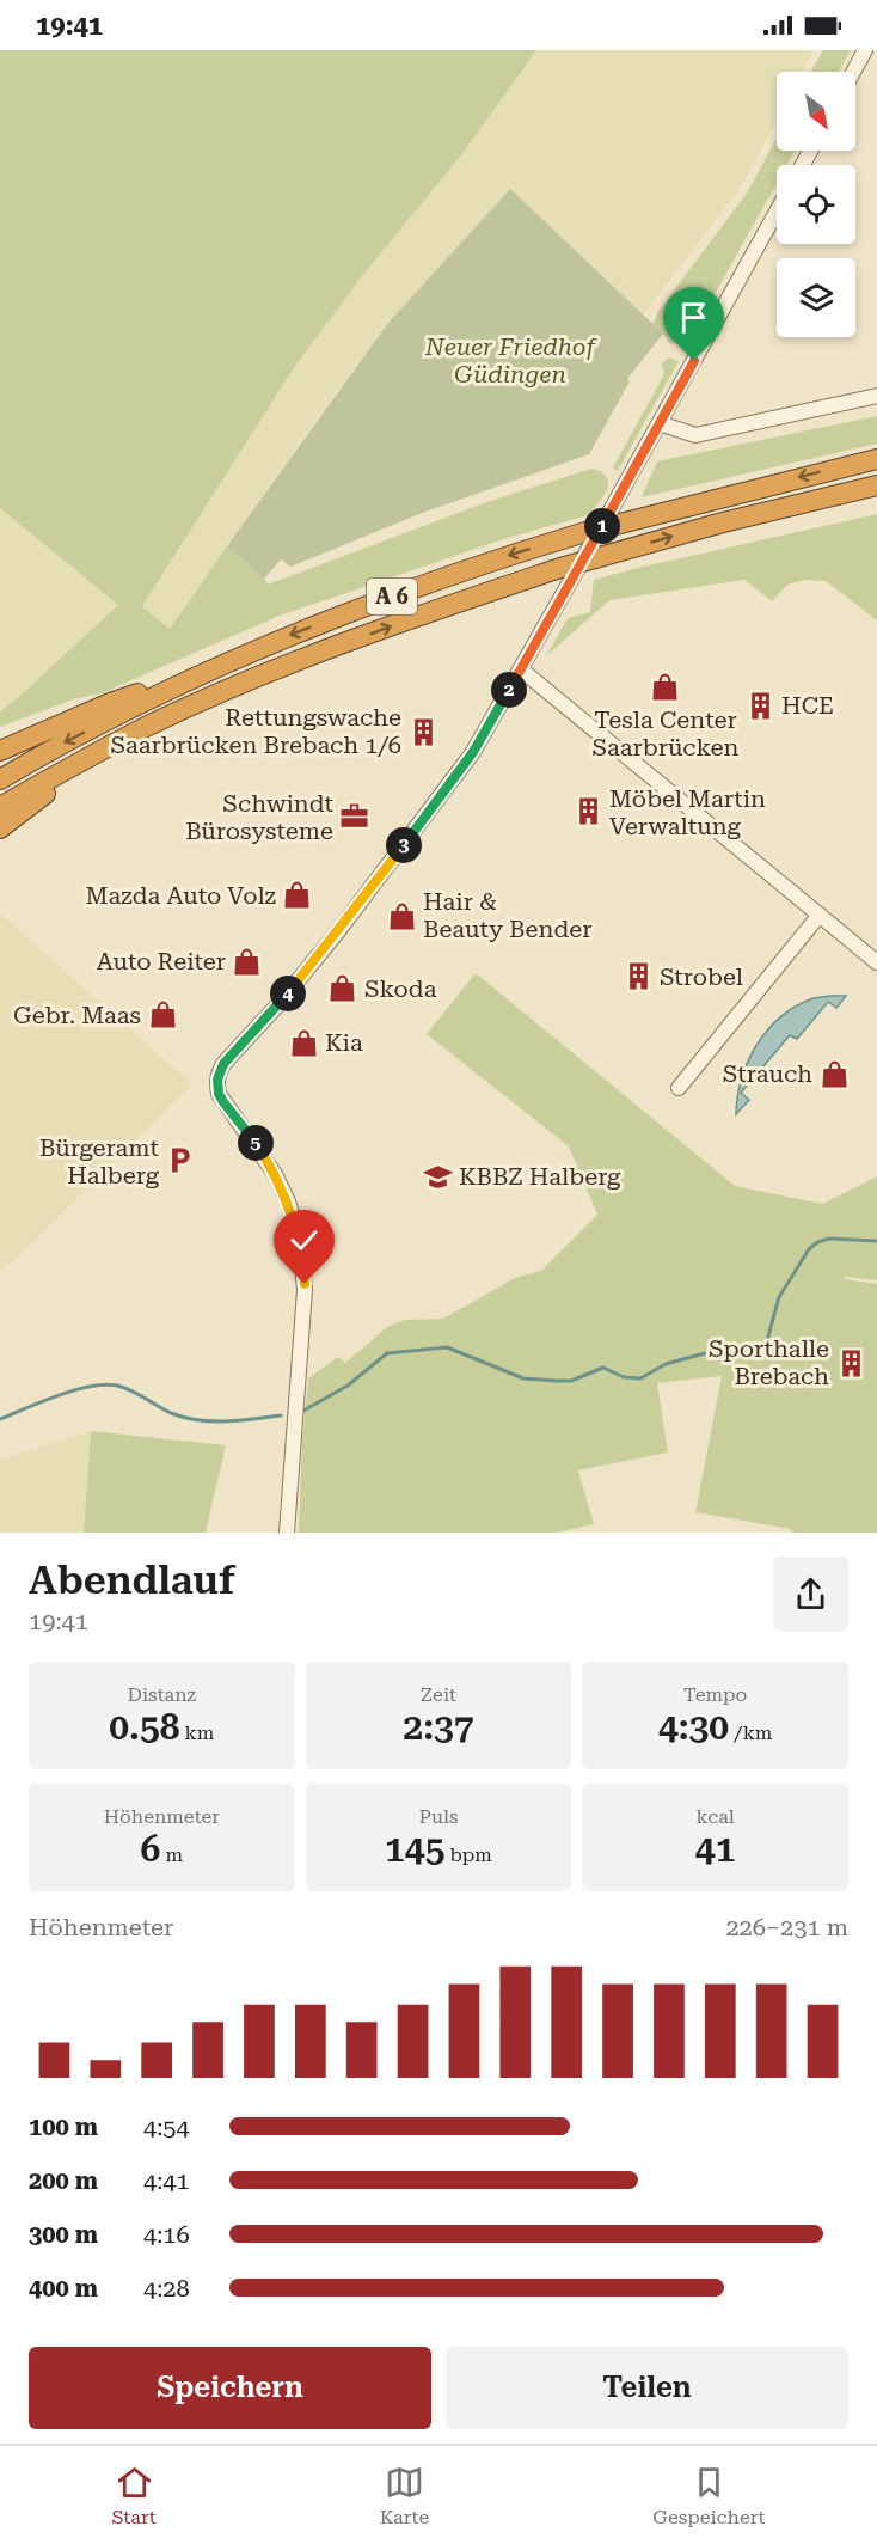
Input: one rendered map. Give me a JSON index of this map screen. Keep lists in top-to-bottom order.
{
  "streets": {
    "highway": ["A 6"]
  },
  "parks": ["Neuer Friedhof Güdingen"],
  "places": {
    "shop": [
      "Tesla Center Saarbrücken",
      "Mazda Auto Volz",
      "Hair & Beauty Bender",
      "Auto Reiter",
      "Skoda",
      "Gebr. Maas",
      "Kia",
      "Strauch"
    ],
    "building": [
      "HCE",
      "Rettungswache Saarbrücken Brebach 1/6",
      "Möbel Martin Verwaltung",
      "Strobel",
      "Sporthalle Brebach"
    ],
    "office": ["Schwindt Bürosysteme"],
    "parking": ["Bürgeramt Halberg"],
    "school or university": ["KBBZ Halberg"]
  },
  "north": "bottom right",
  "page": {
    "status": "19:41",
    "pins": [
      "1",
      "2",
      "3",
      "4",
      "5"
    ],
    "heading": ["Abendlauf", "19:41"],
    "stats": [
      ["Distanz", "0.58 km"],
      ["Zeit", "2:37"],
      ["Tempo", "4:30 /km"],
      ["Höhenmeter", "6 m"],
      ["Puls", "145 bpm"],
      ["kcal", "41"]
    ],
    "chart": ["Höhenmeter", "226–231 m"],
    "list": [
      {
        "name": "100 m",
        "note": "4:54"
      },
      {
        "name": "200 m",
        "note": "4:41"
      },
      {
        "name": "300 m",
        "note": "4:16"
      },
      {
        "name": "400 m",
        "note": "4:28"
      }
    ],
    "buttons": ["Speichern", "Teilen"],
    "tabs": ["Start", "Karte", "Gespeichert"]
  }
}
